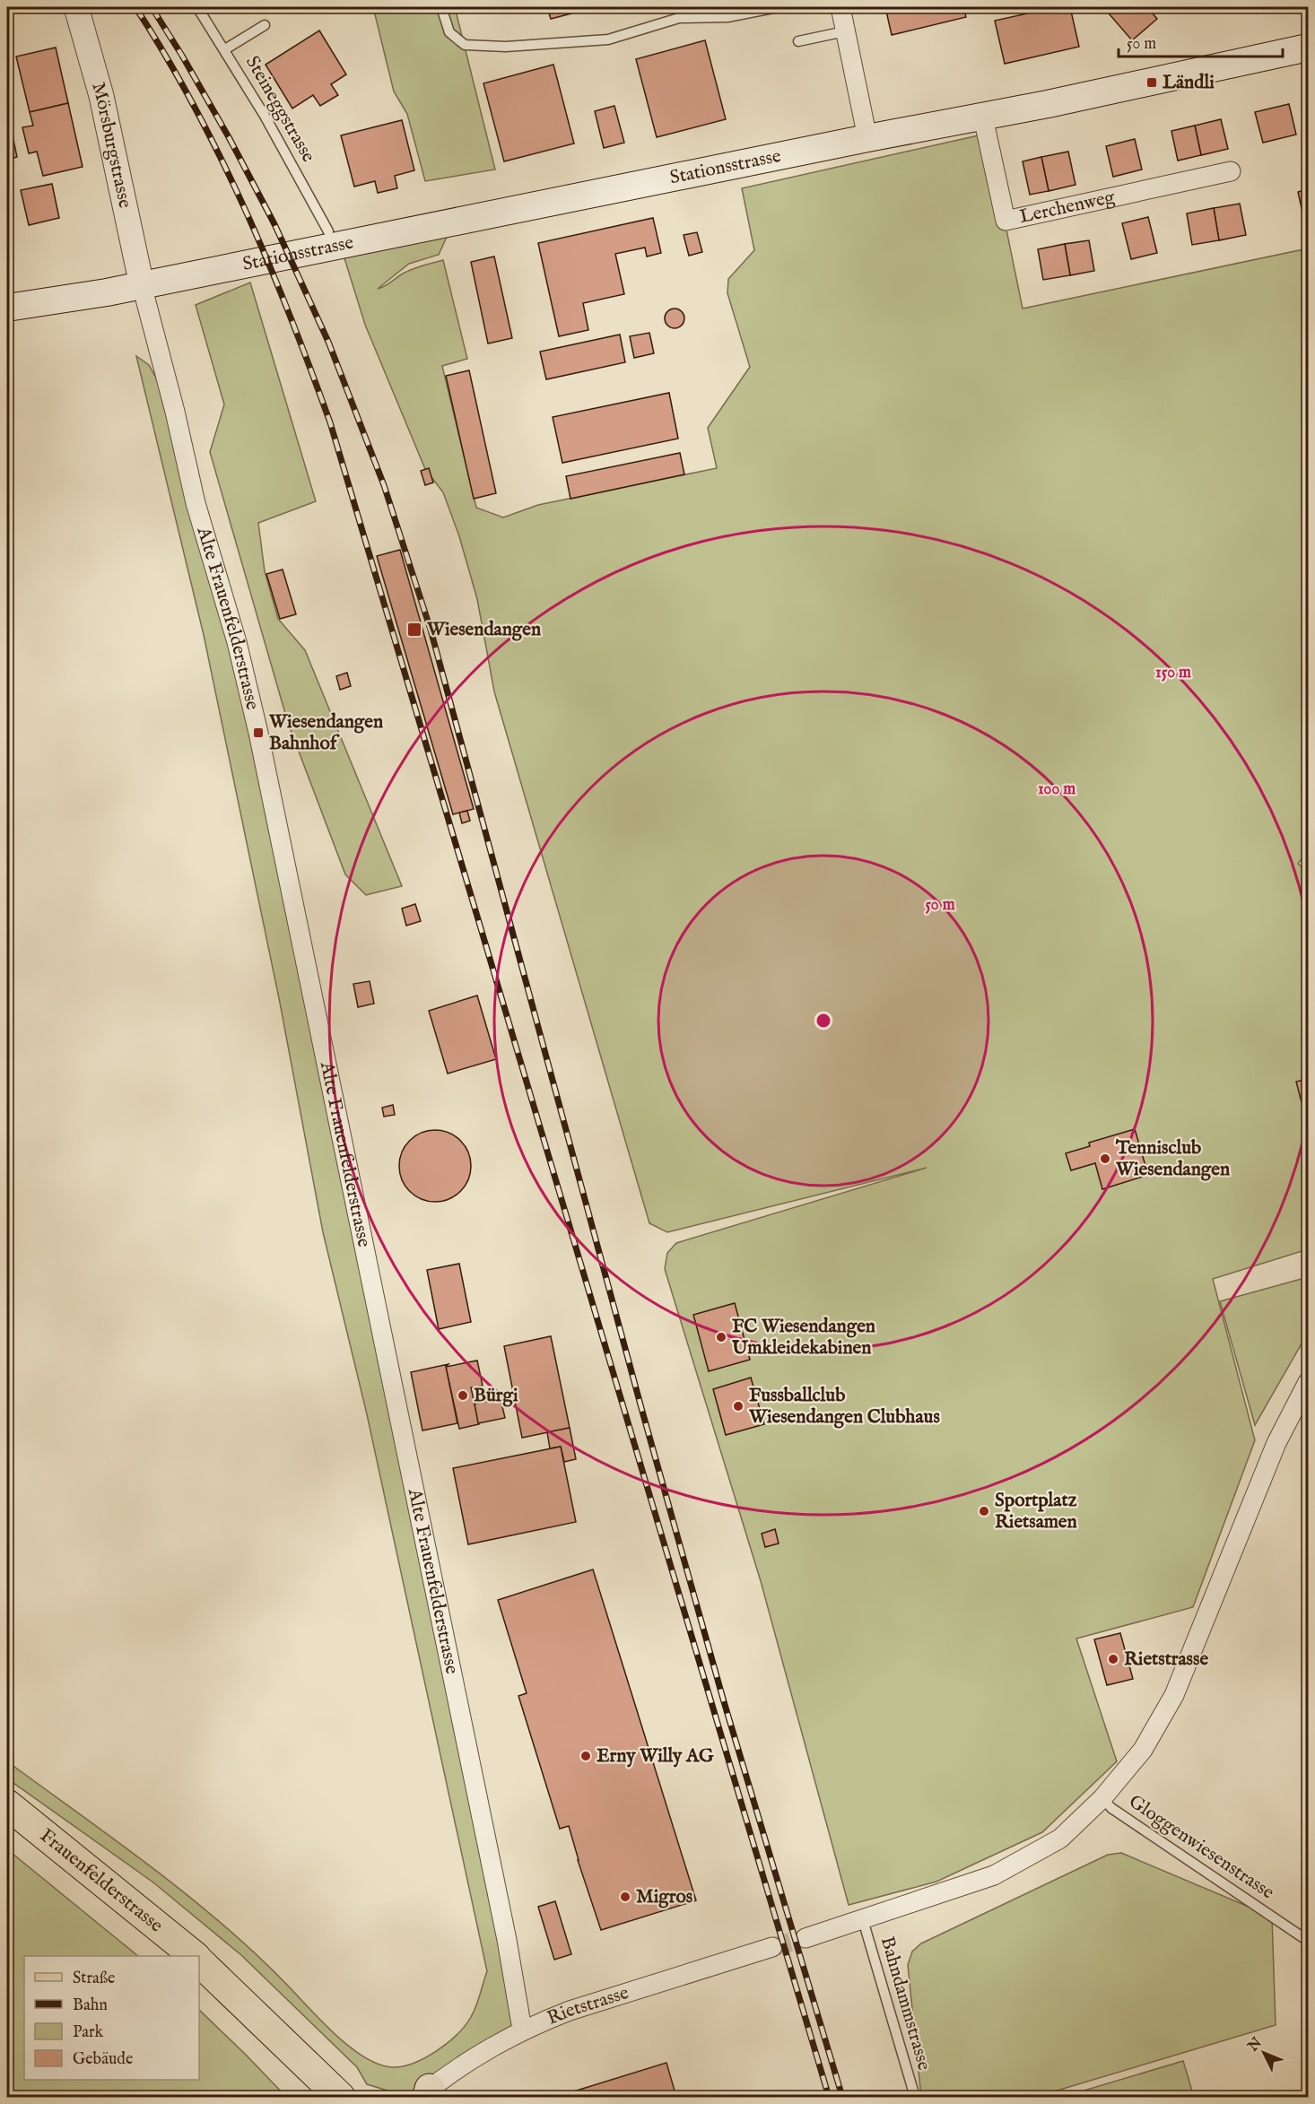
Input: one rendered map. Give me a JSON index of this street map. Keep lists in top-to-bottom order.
{
  "streets": {
    "main road": ["Stationsstrasse", "Frauenfelderstrasse"],
    "street": [
      "Mörsburgstrasse",
      "Lerchenweg",
      "Alte Frauenfelderstrasse",
      "Rietstrasse"
    ],
    "lane": ["Steineggstrasse", "Gloggenwiesenstrasse", "Bahndammstrasse"]
  },
  "crossings": [
    ["Mörsburgstrasse", "Stationsstrasse"],
    ["Mörsburgstrasse", "Alte Frauenfelderstrasse"],
    ["Stationsstrasse", "Lerchenweg"],
    ["Stationsstrasse", "Alte Frauenfelderstrasse"],
    ["Alte Frauenfelderstrasse", "Rietstrasse"]
  ],
  "places": {
    "transit": ["Ländli", "Wiesendangen", "Wiesendangen Bahnhof"],
    "other": [
      "Tennisclub Wiesendangen",
      "FC Wiesendangen Umkleidekabinen",
      "Bürgi",
      "Fussballclub Wiesendangen Clubhaus",
      "Sportplatz Rietsamen",
      "Rietstrasse",
      "Erny Willy AG",
      "Migros"
    ]
  },
  "legend": [
    "Straße",
    "Bahn",
    "Park",
    "Gebäude"
  ],
  "scale_bar": "50 m",
  "north": "top left",
  "rings": ["150 m", "100 m", "50 m"]
}
